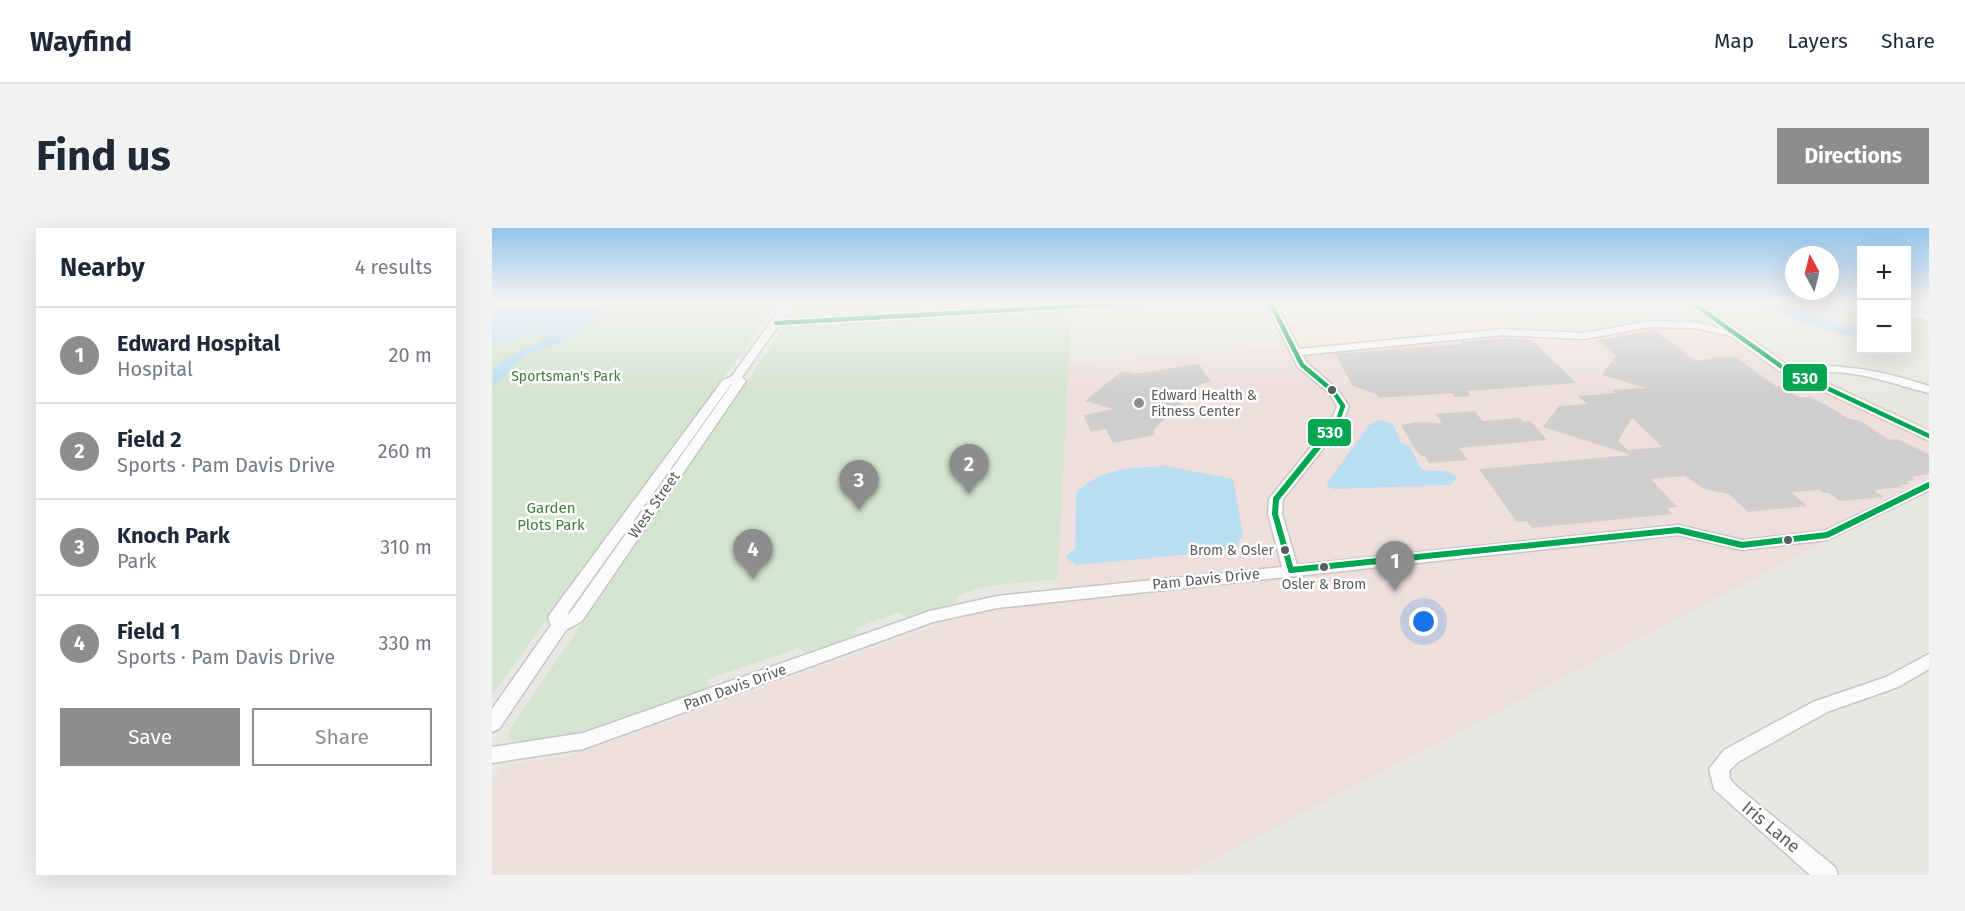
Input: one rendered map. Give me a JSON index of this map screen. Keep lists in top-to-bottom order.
{
  "streets": {
    "street": ["West Street", "Pam Davis Drive", "Iris Lane"]
  },
  "parks": ["Sportsman's Park", "Garden Plots Park"],
  "places": ["Edward Health & Fitness Center", "Brom & Osler", "Osler & Brom"],
  "lines": ["transit line 530"],
  "north": "top",
  "page": {
    "header": "Wayfind",
    "nav": ["Map", "Layers", "Share"],
    "buttons": [
      "Directions",
      ["Save", "Share"]
    ],
    "title": "Find us",
    "heading": ["Nearby", "4 results"],
    "map_buttons": ["+", "−"],
    "list": [
      {
        "mark": "1",
        "name": "Edward Hospital",
        "note": "Hospital",
        "value": "20 m"
      },
      {
        "mark": "2",
        "name": "Field 2",
        "note": "Sports · Pam Davis Drive",
        "value": "260 m"
      },
      {
        "mark": "3",
        "name": "Knoch Park",
        "note": "Park",
        "value": "310 m"
      },
      {
        "mark": "4",
        "name": "Field 1",
        "note": "Sports · Pam Davis Drive",
        "value": "330 m"
      }
    ],
    "pins": [
      "2",
      "3",
      "4",
      "1"
    ]
  }
}
